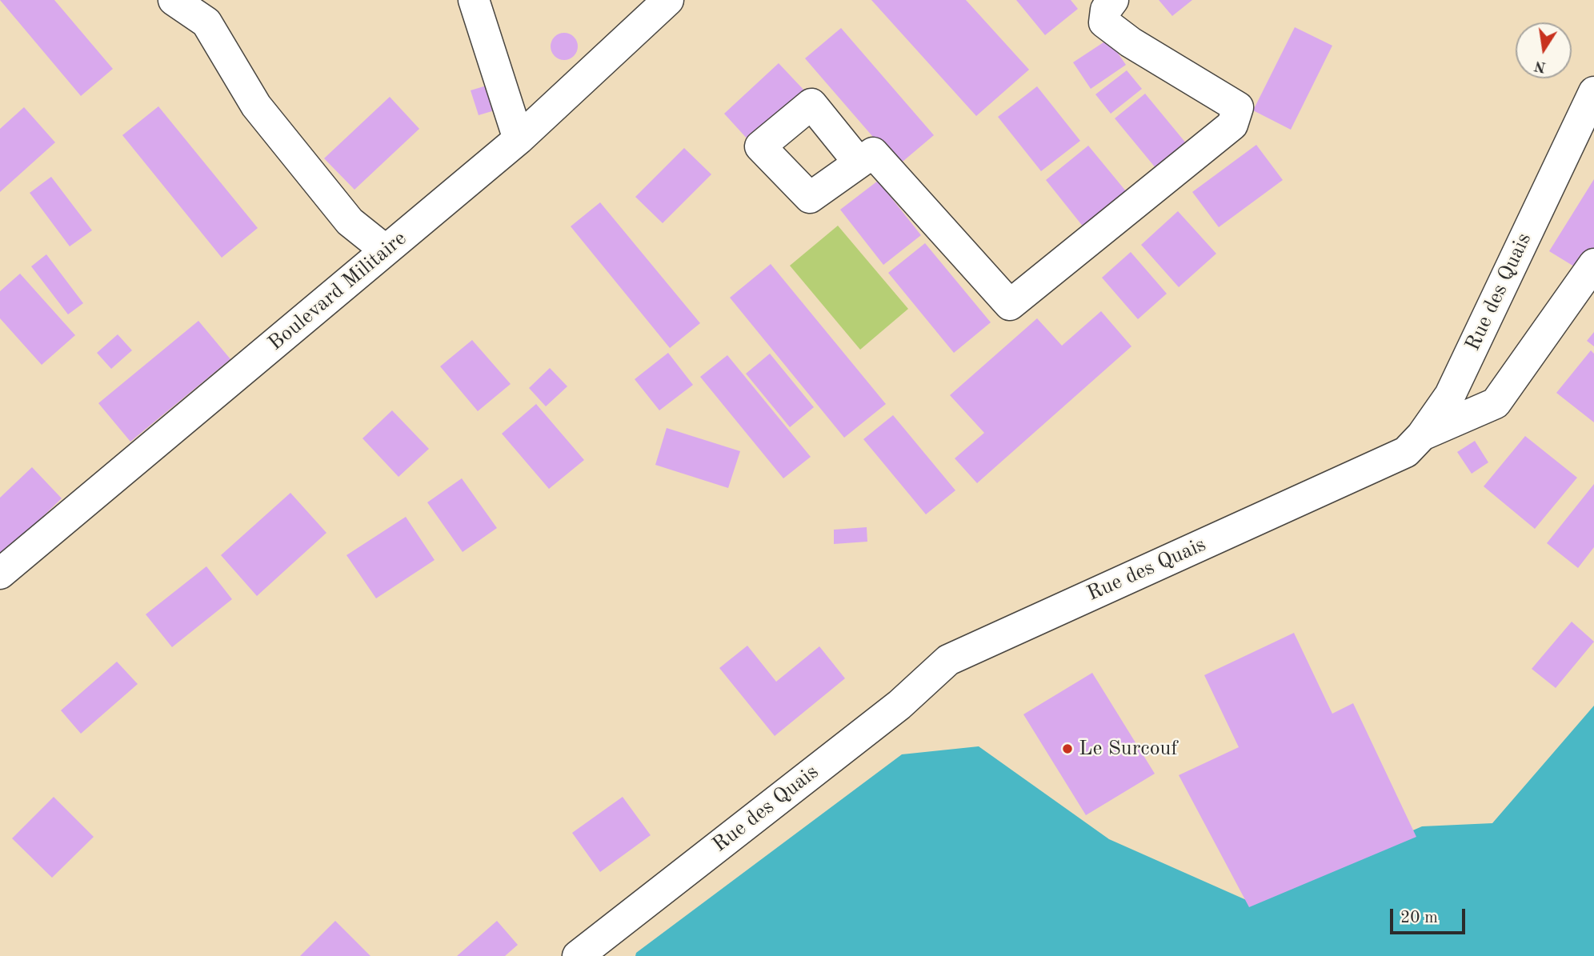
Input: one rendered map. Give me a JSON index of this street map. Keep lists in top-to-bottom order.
{
  "streets": {
    "street": ["Boulevard Militaire", "Rue des Quais"]
  },
  "places": ["Le Surcouf"],
  "scale_bar": "20 m",
  "north": "bottom"
}
